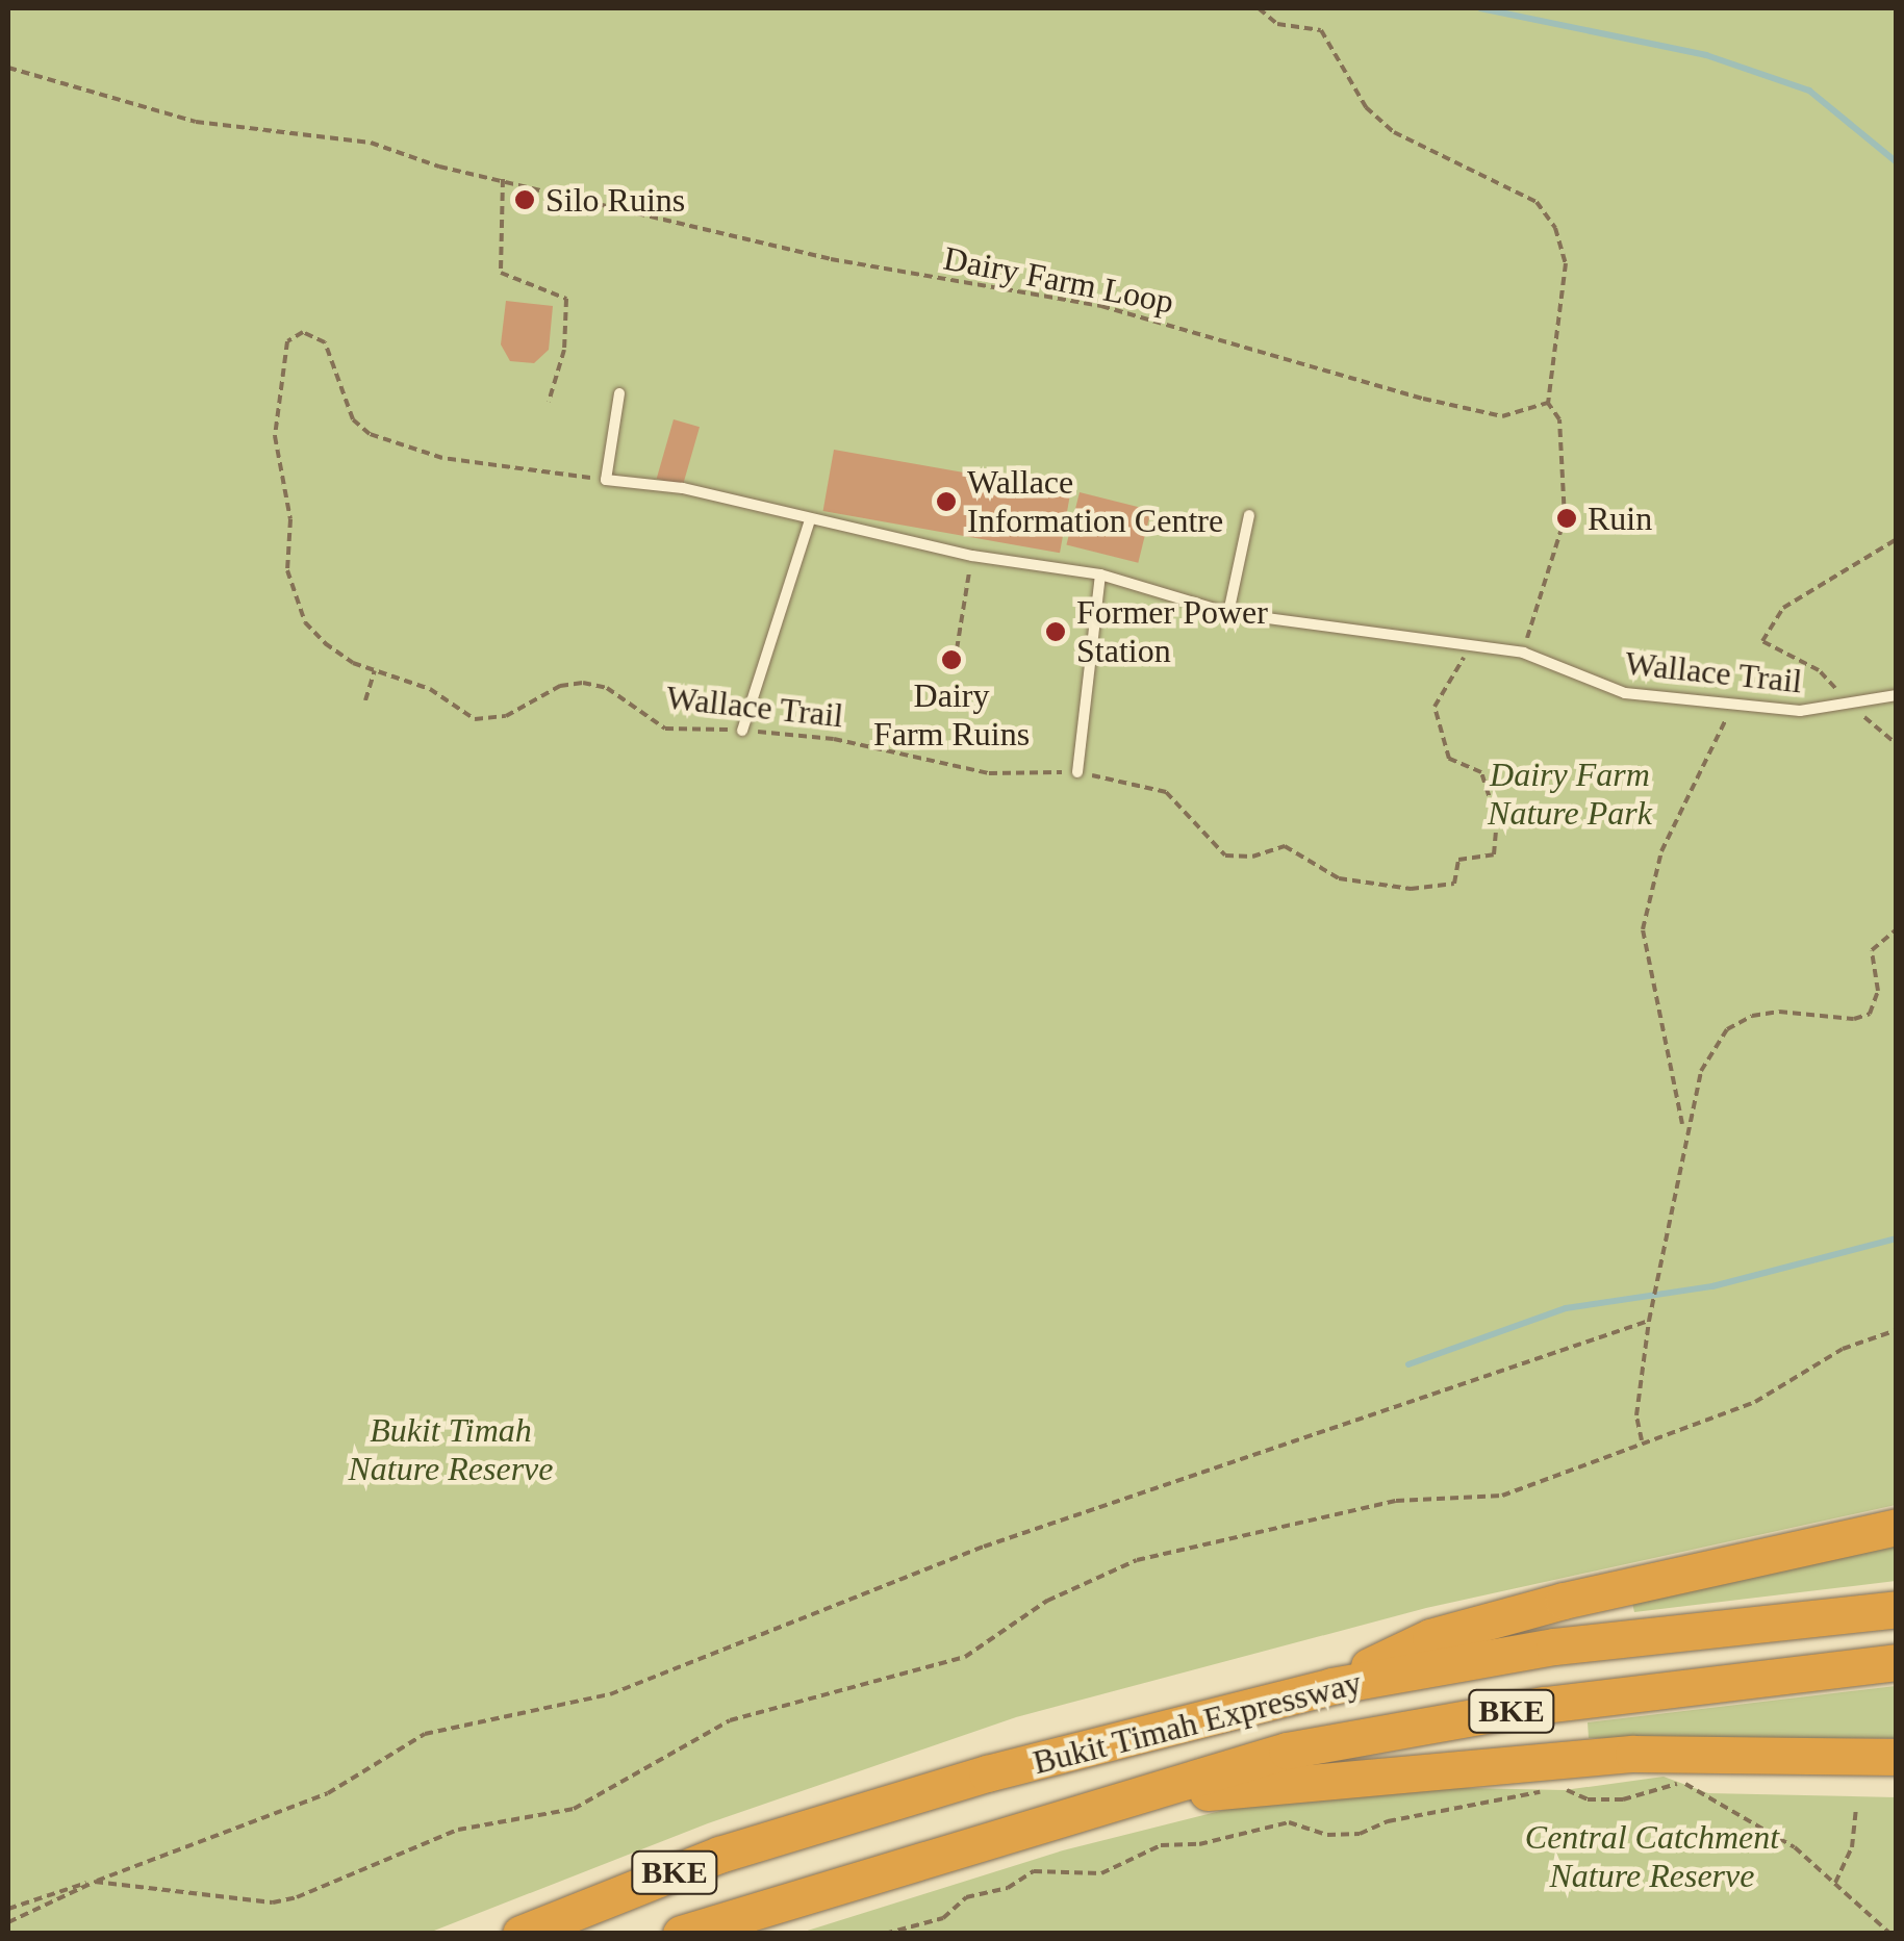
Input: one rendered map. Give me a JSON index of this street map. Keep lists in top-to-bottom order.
{
  "streets": {
    "highway": ["BKE", "Bukit Timah Expressway"],
    "lane": ["Wallace Trail"],
    "path": ["Dairy Farm Loop"]
  },
  "parks": ["Dairy Farm Nature Park", "Bukit Timah Nature Reserve", "Central Catchment Nature Reserve"],
  "places": [
    "Silo Ruins",
    "Wallace Information Centre",
    "Ruin",
    "Former Power Station",
    "Dairy Farm Ruins"
  ]
}
